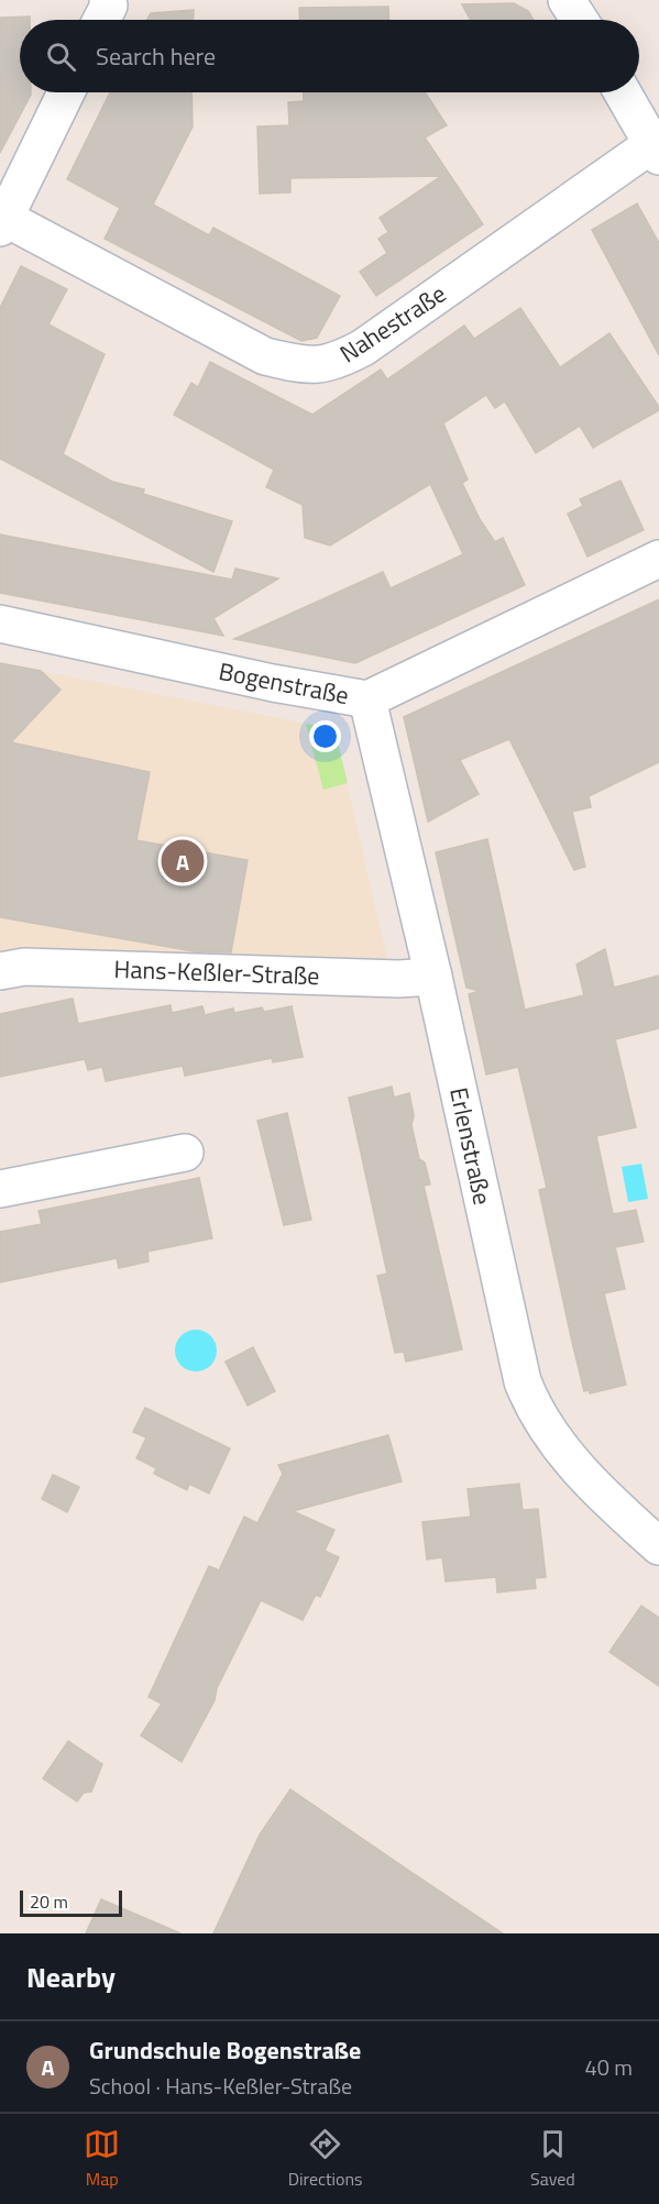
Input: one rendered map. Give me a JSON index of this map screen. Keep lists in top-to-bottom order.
{
  "streets": {
    "street": [
      "Nahestraße",
      "Bogenstraße",
      "Hans-Keßler-Straße",
      "Erlenstraße"
    ]
  },
  "crossings": [
    ["Bogenstraße", "Erlenstraße"],
    ["Hans-Keßler-Straße", "Erlenstraße"]
  ],
  "scale_bar": "20 m",
  "page": {
    "search": "Search here",
    "pins": "A",
    "scale": "20 m",
    "heading": "Nearby",
    "list": [
      {
        "mark": "A",
        "name": "Grundschule Bogenstraße",
        "note": "School · Hans-Keßler-Straße",
        "value": "40 m"
      }
    ],
    "nav": ["Map", "Directions", "Saved"]
  }
}
